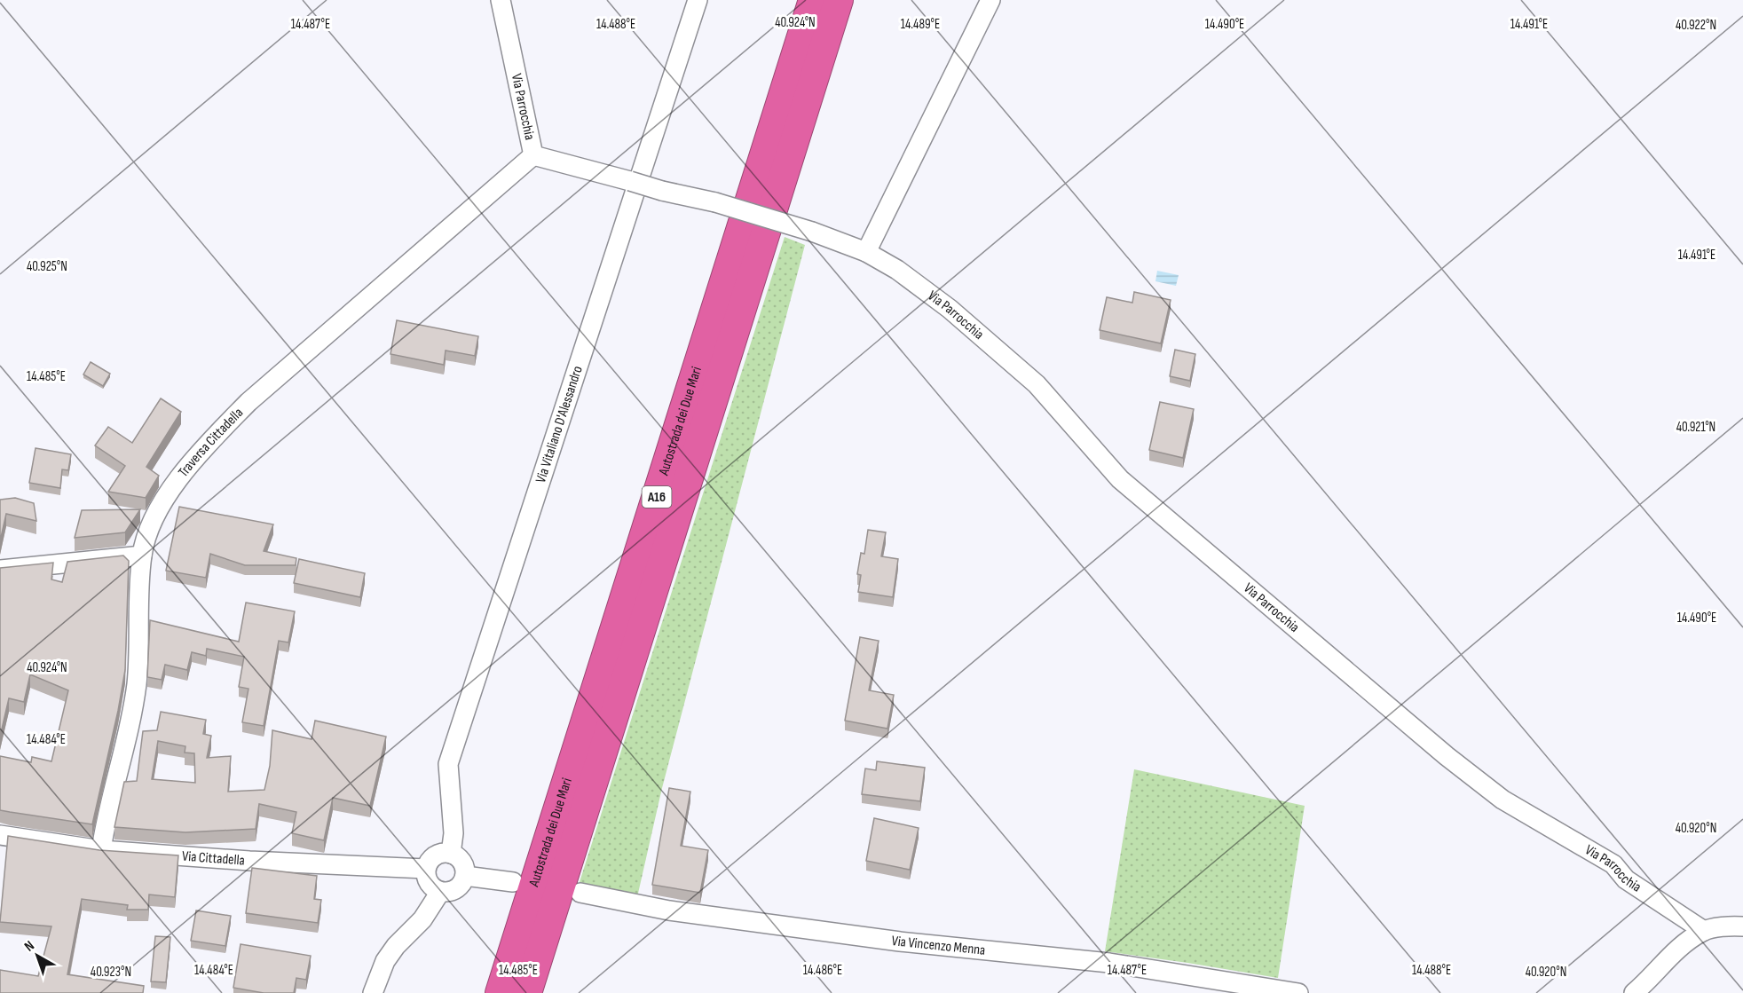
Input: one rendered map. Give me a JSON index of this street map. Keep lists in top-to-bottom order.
{
  "streets": {
    "highway": ["Autostrada dei Due Mari", "A16"],
    "street": [
      "Via Parrocchia",
      "Via Vitaliano D'Alessandro",
      "Traversa Cittadella",
      "Via Cittadella",
      "Via Vincenzo Menna"
    ]
  },
  "crossings": [
    ["Via Parrocchia", "Traversa Cittadella"],
    ["Via Vitaliano D'Alessandro", "Via Cittadella"],
    ["Traversa Cittadella", "Via Cittadella"]
  ],
  "north": "top left",
  "coordinates": [
    "40.924°N",
    "14.487°E",
    "14.488°E",
    "14.489°E",
    "14.490°E",
    "14.491°E",
    "40.922°N",
    "40.925°N",
    "14.485°E",
    "40.921°N",
    "14.484°E",
    "40.920°N",
    "14.486°E",
    "40.923°N"
  ]
}
